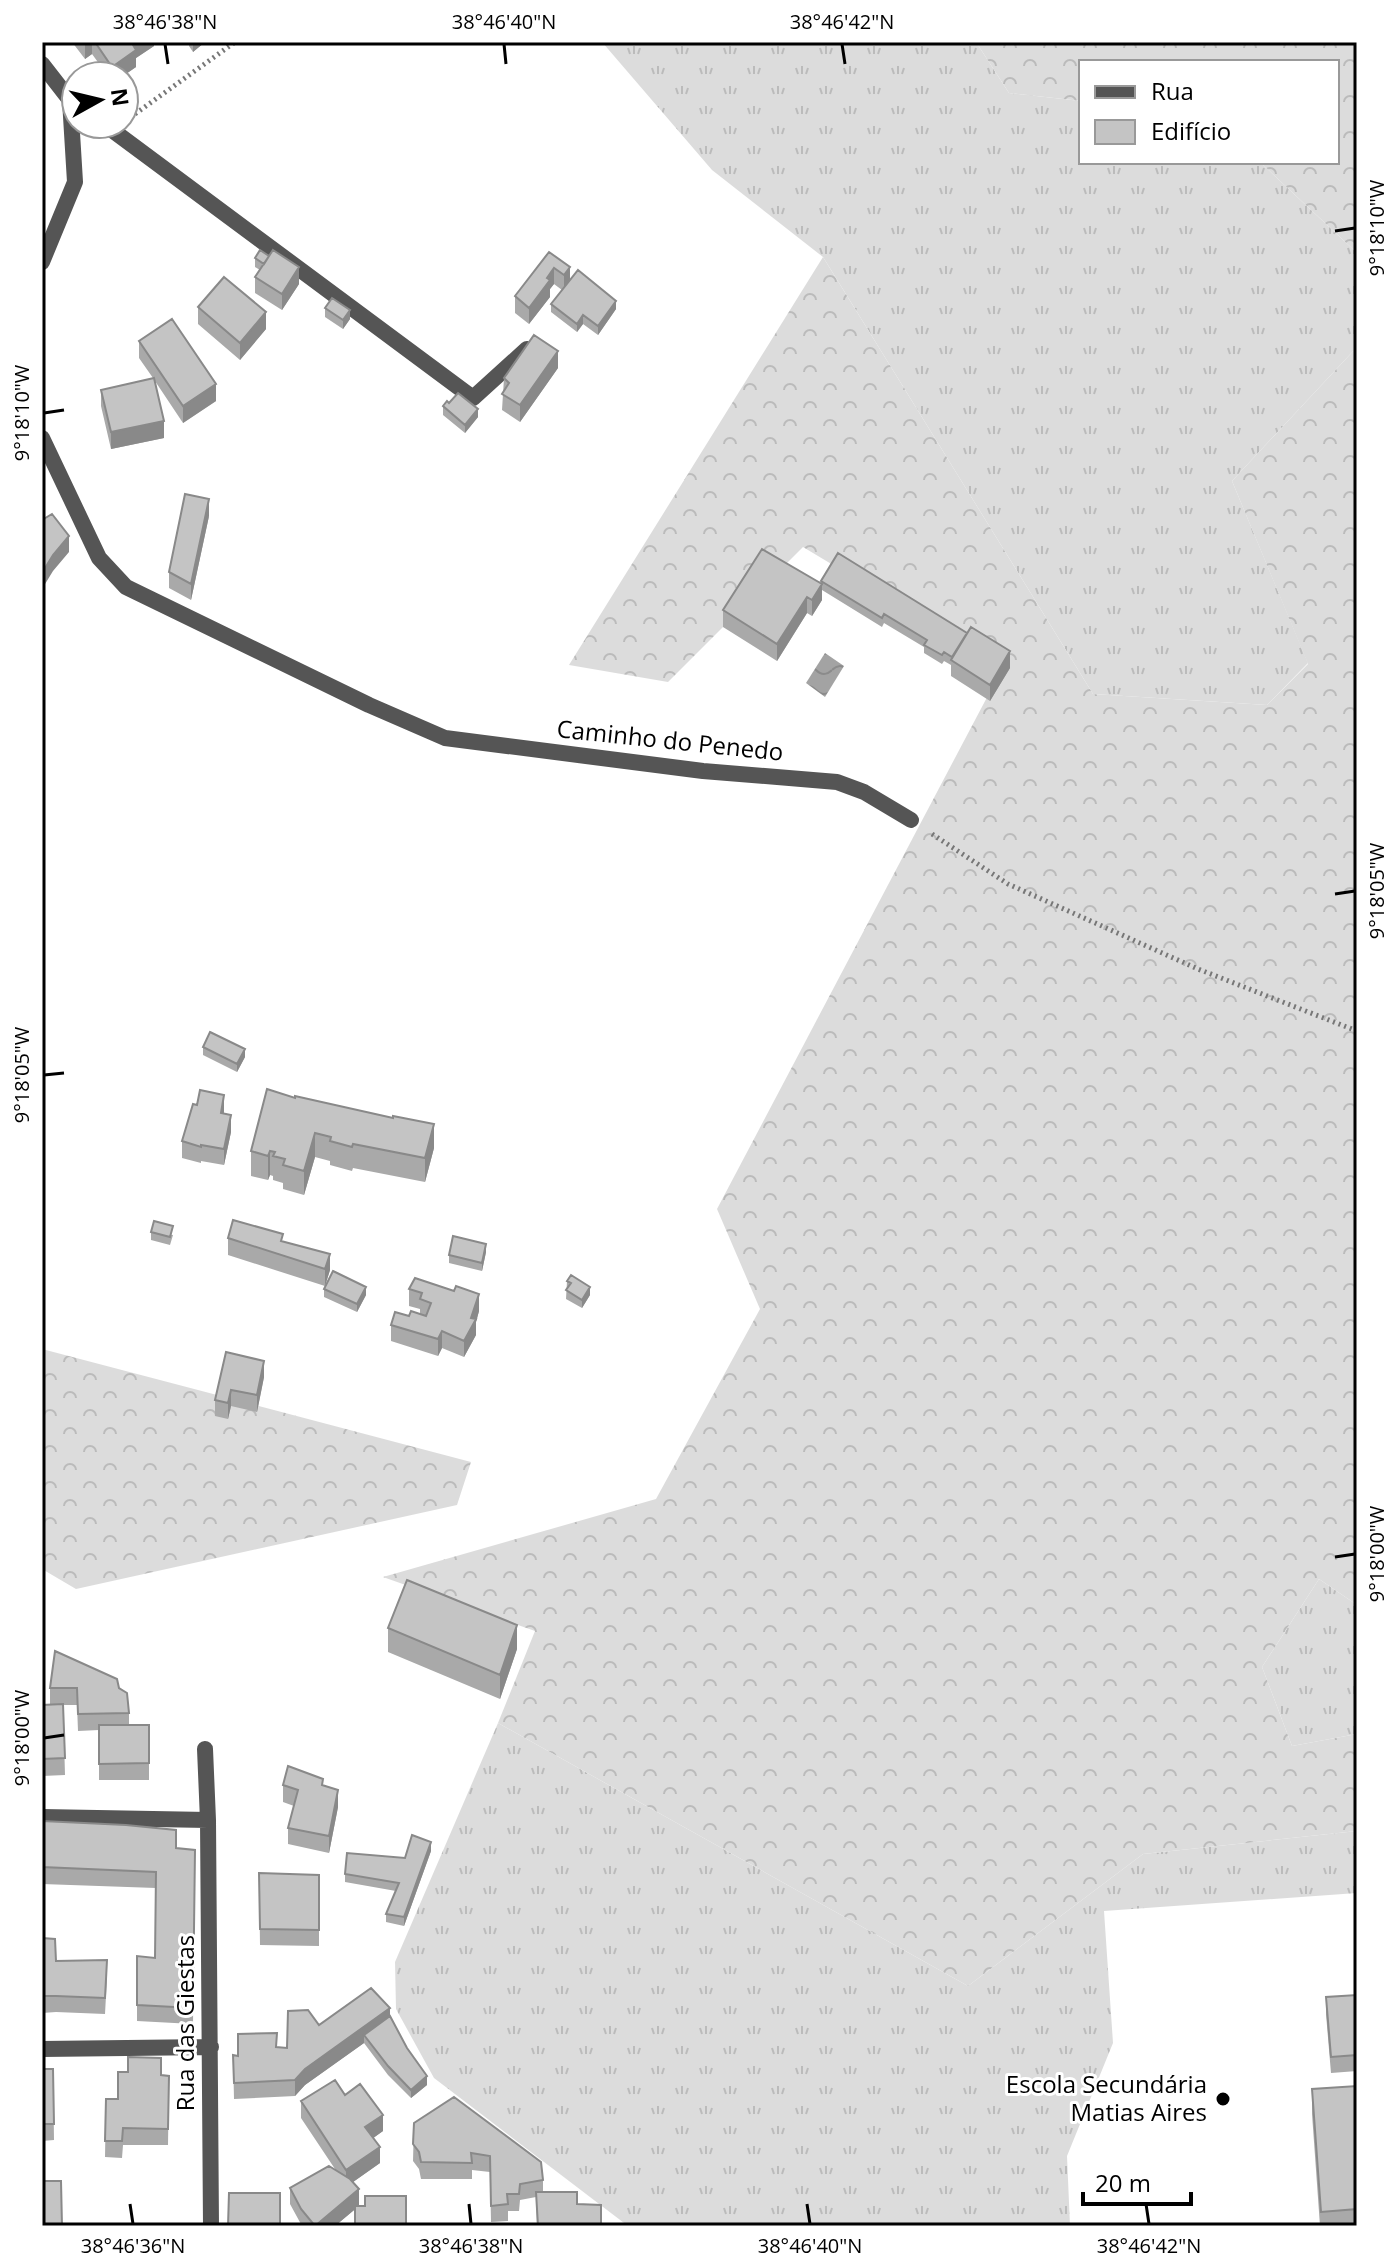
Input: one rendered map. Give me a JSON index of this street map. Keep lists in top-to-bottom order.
{
  "streets": {
    "street": ["Caminho do Penedo", "Rua das Giestas"]
  },
  "places": ["Escola Secundária Matias Aires"],
  "legend": ["Rua", "Edifício"],
  "scale_bar": "20 m",
  "north": "right",
  "coordinates": [
    "38°46'38\"N",
    "38°46'40\"N",
    "38°46'42\"N",
    "9°18'10\"W",
    "9°18'05\"W",
    "9°18'00\"W",
    "38°46'36\"N"
  ]
}
